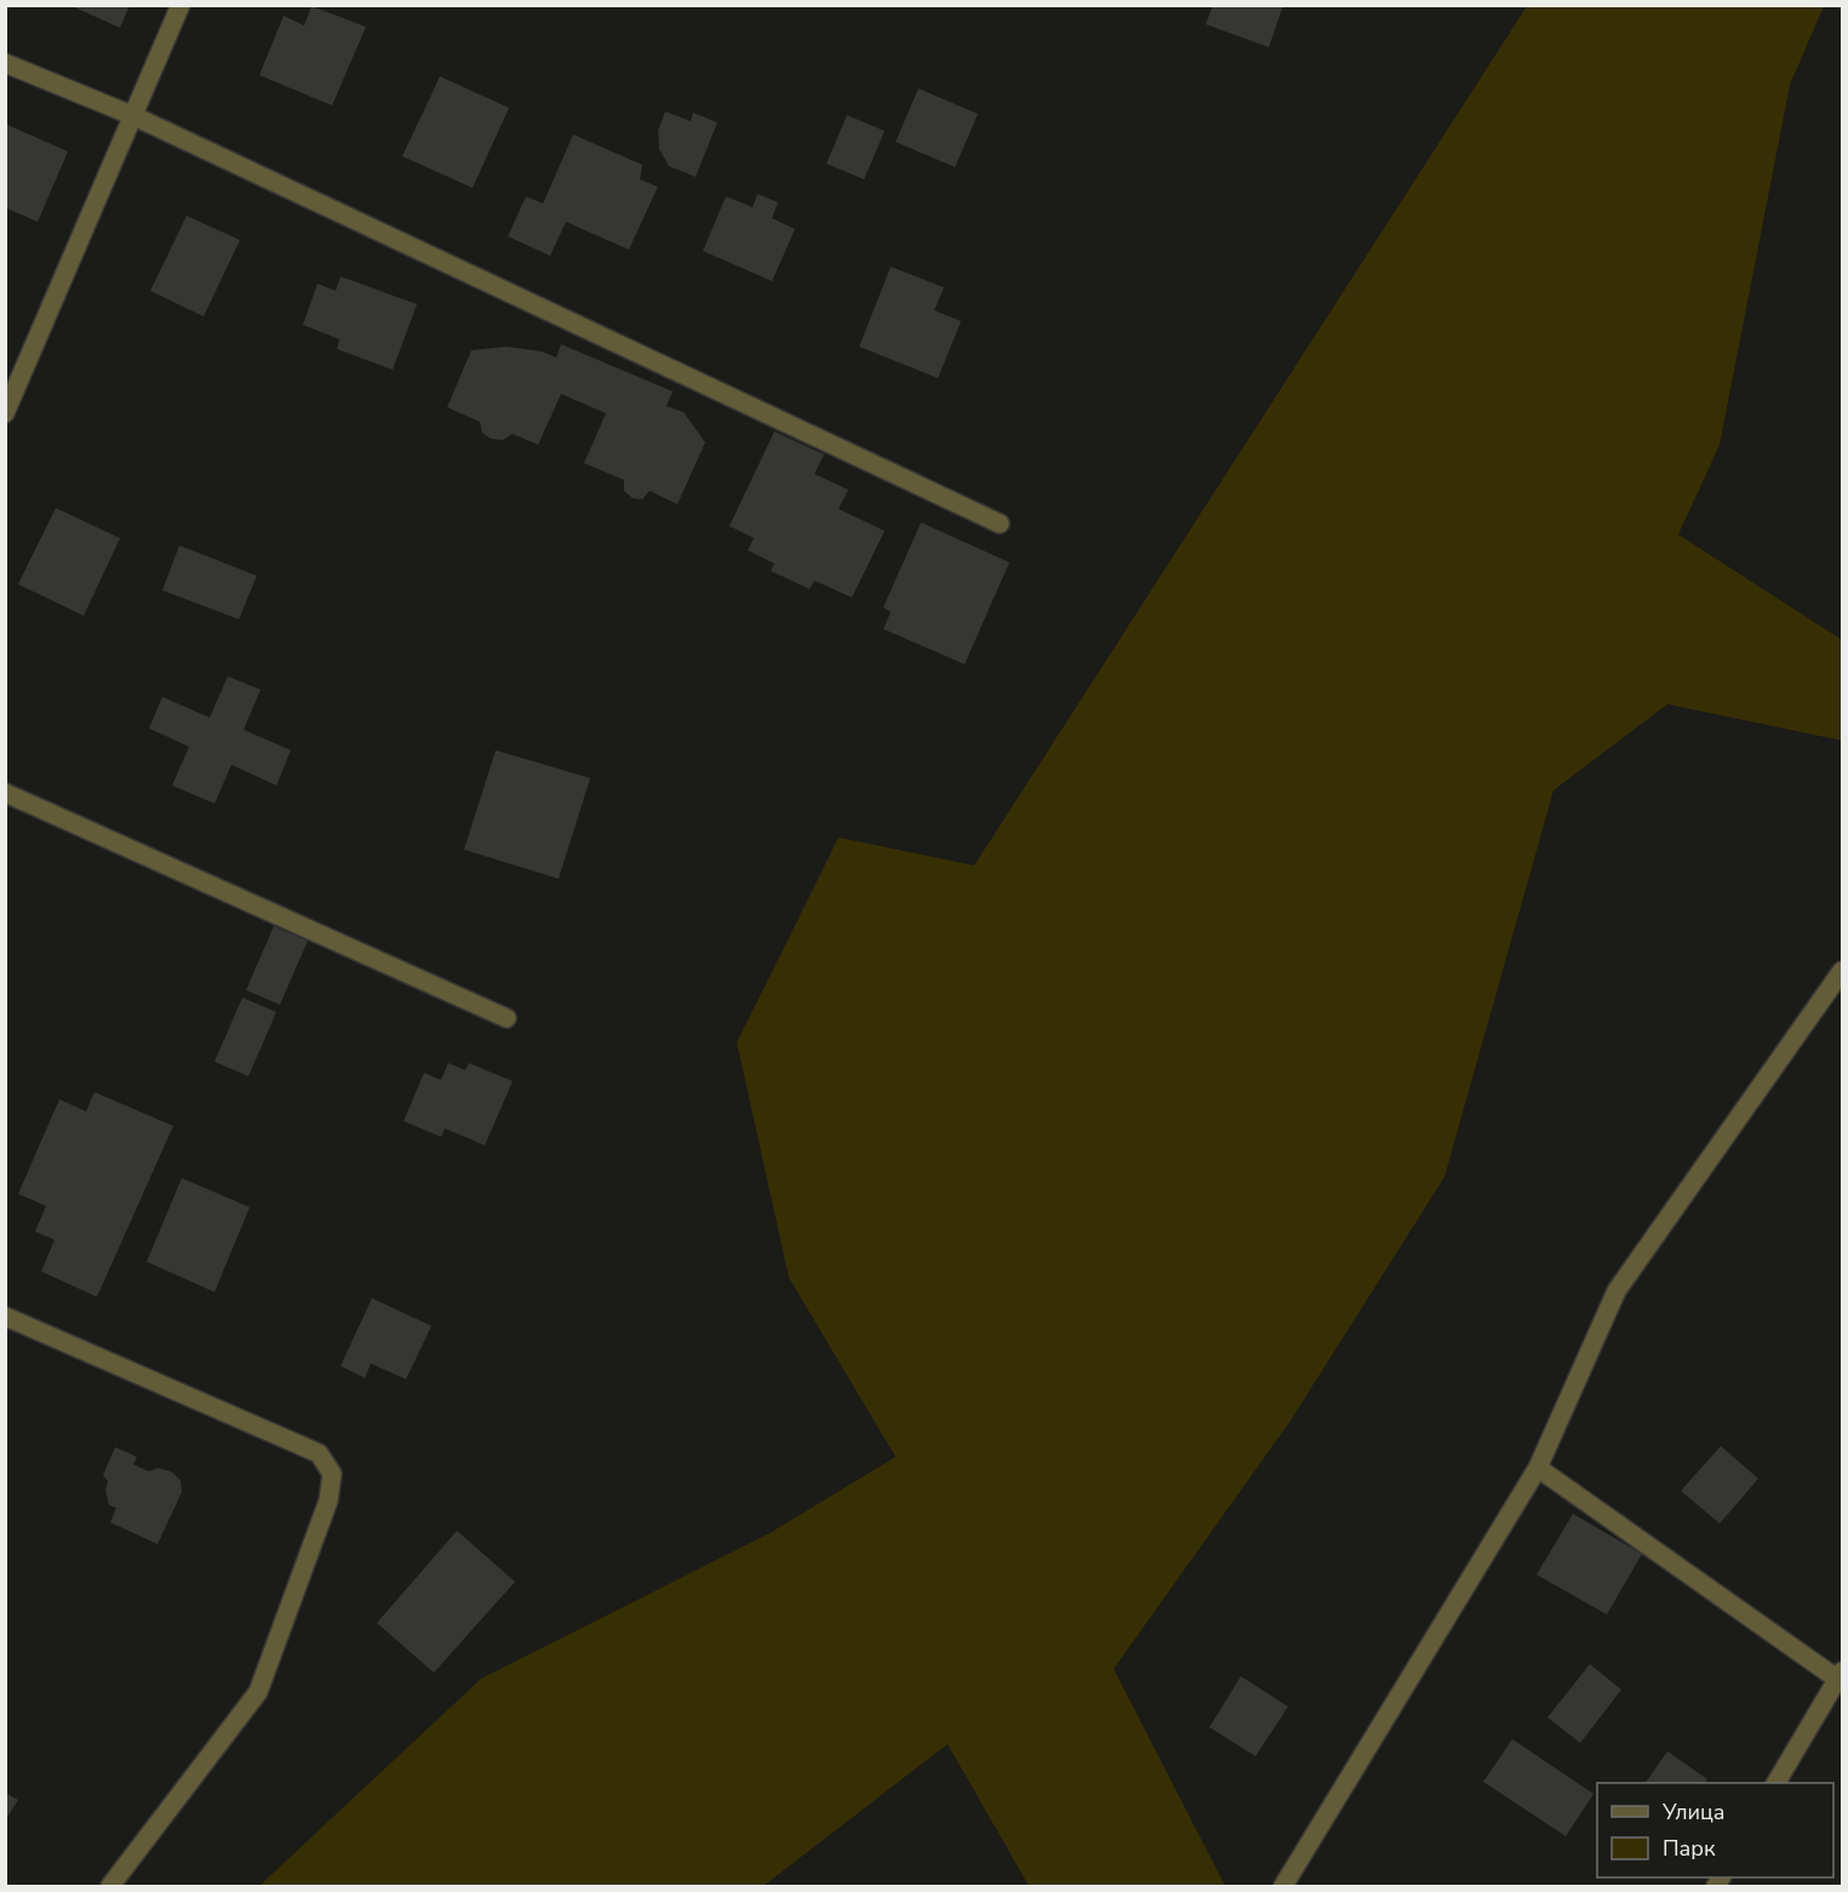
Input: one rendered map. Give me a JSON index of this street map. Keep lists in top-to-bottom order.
{
  "legend": ["Улица", "Парк"]
}
